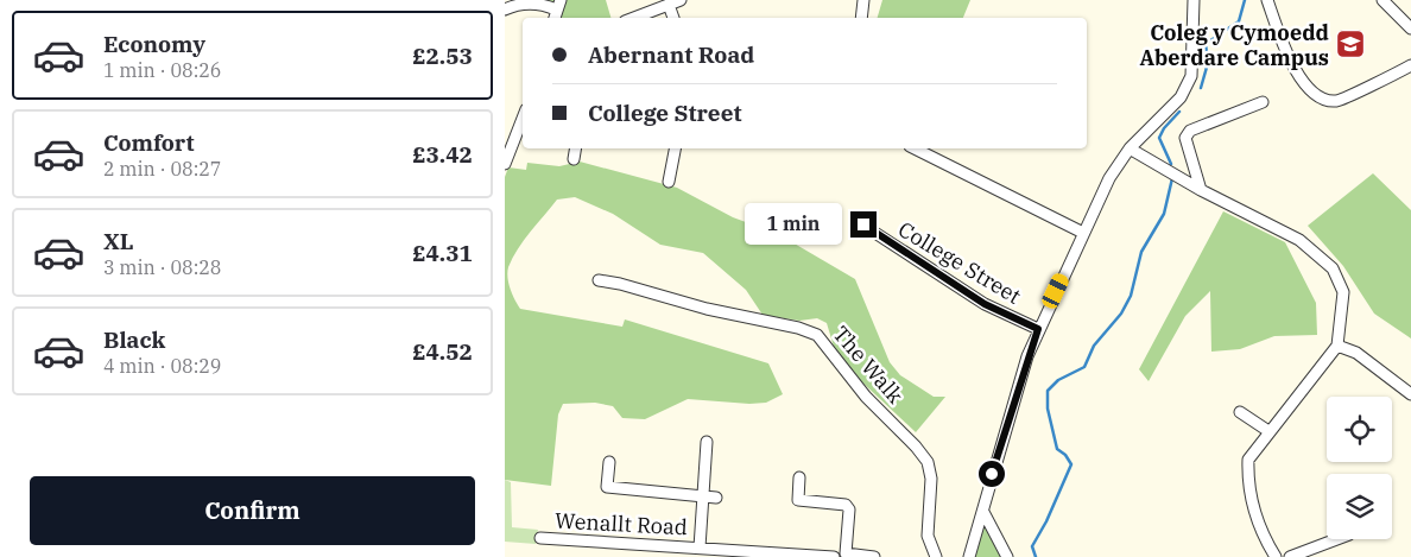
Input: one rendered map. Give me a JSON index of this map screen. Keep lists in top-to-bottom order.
{
  "streets": {
    "street": ["College Street", "The Walk", "Wenallt Road"]
  },
  "places": {
    "school or university": ["Coleg y Cymoedd Aberdare Campus"]
  },
  "page": {
    "list": [
      {
        "name": "Economy",
        "note": "1 min · 08:26",
        "value": "£2.53"
      },
      {
        "name": "Comfort",
        "note": "2 min · 08:27",
        "value": "£3.42"
      },
      {
        "name": "XL",
        "note": "3 min · 08:28",
        "value": "£4.31"
      },
      {
        "name": "Black",
        "note": "4 min · 08:29",
        "value": "£4.52"
      }
    ],
    "banner": ["Abernant Road", "College Street"],
    "bubble": "1 min",
    "buttons": "Confirm"
  }
}
